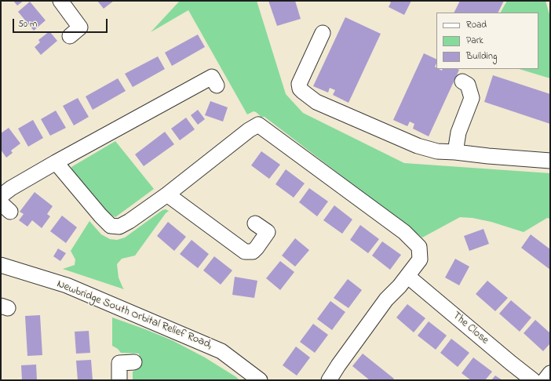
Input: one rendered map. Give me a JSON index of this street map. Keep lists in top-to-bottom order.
{
  "streets": {
    "street": ["Newbridge South Orbital Relief Road,", "The Close"]
  },
  "legend": ["Road", "Park", "Building"],
  "scale_bar": "50 m"
}
